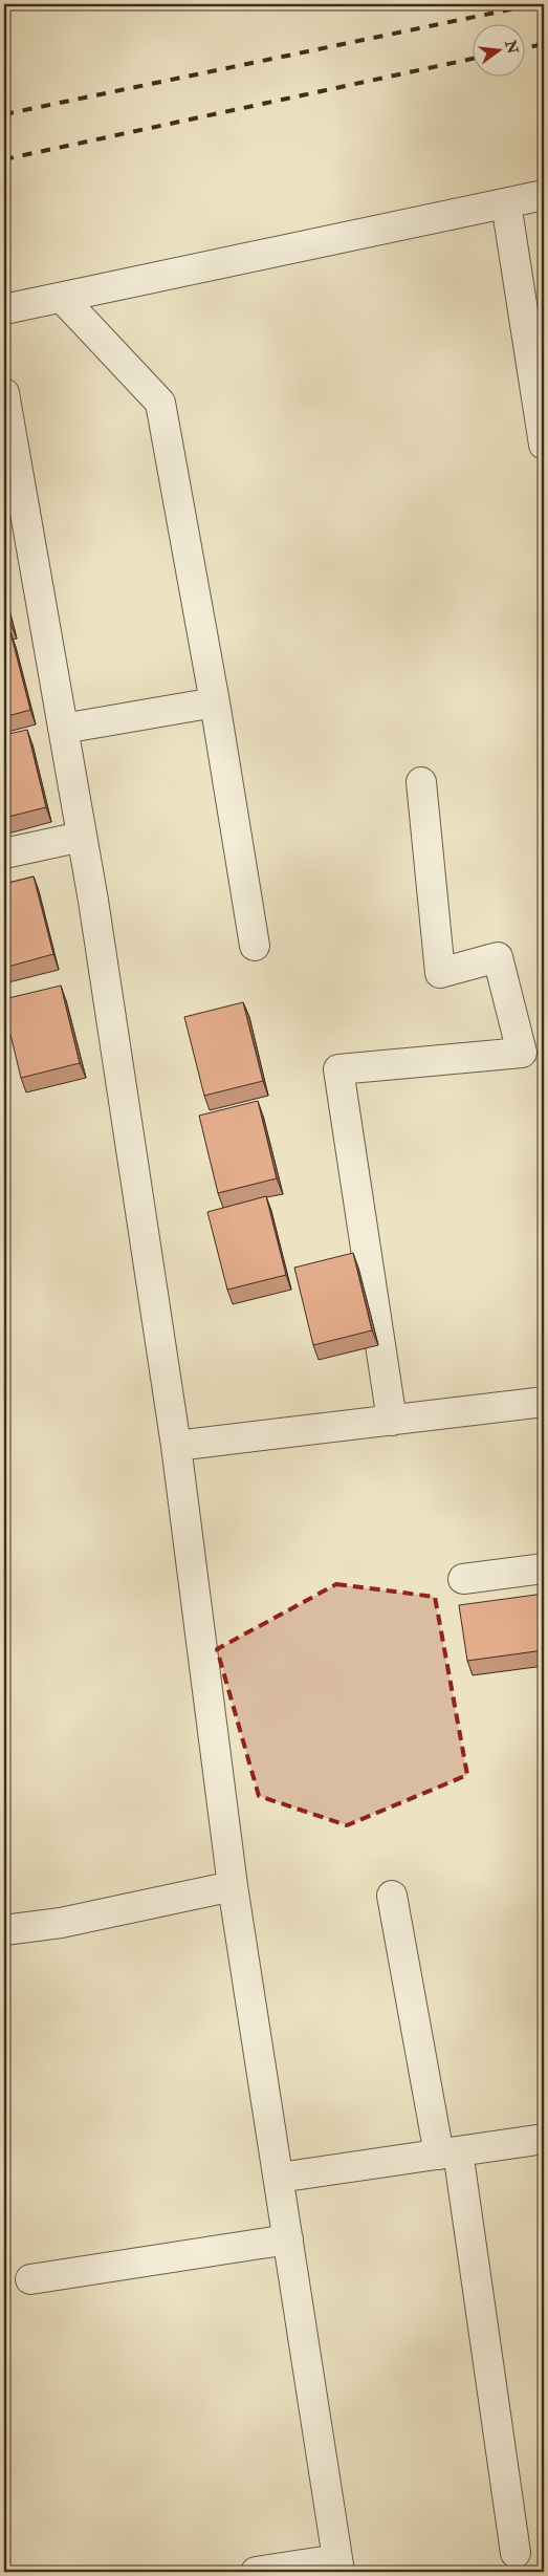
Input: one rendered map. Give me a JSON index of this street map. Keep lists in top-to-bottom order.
{
  "north": "right"
}
